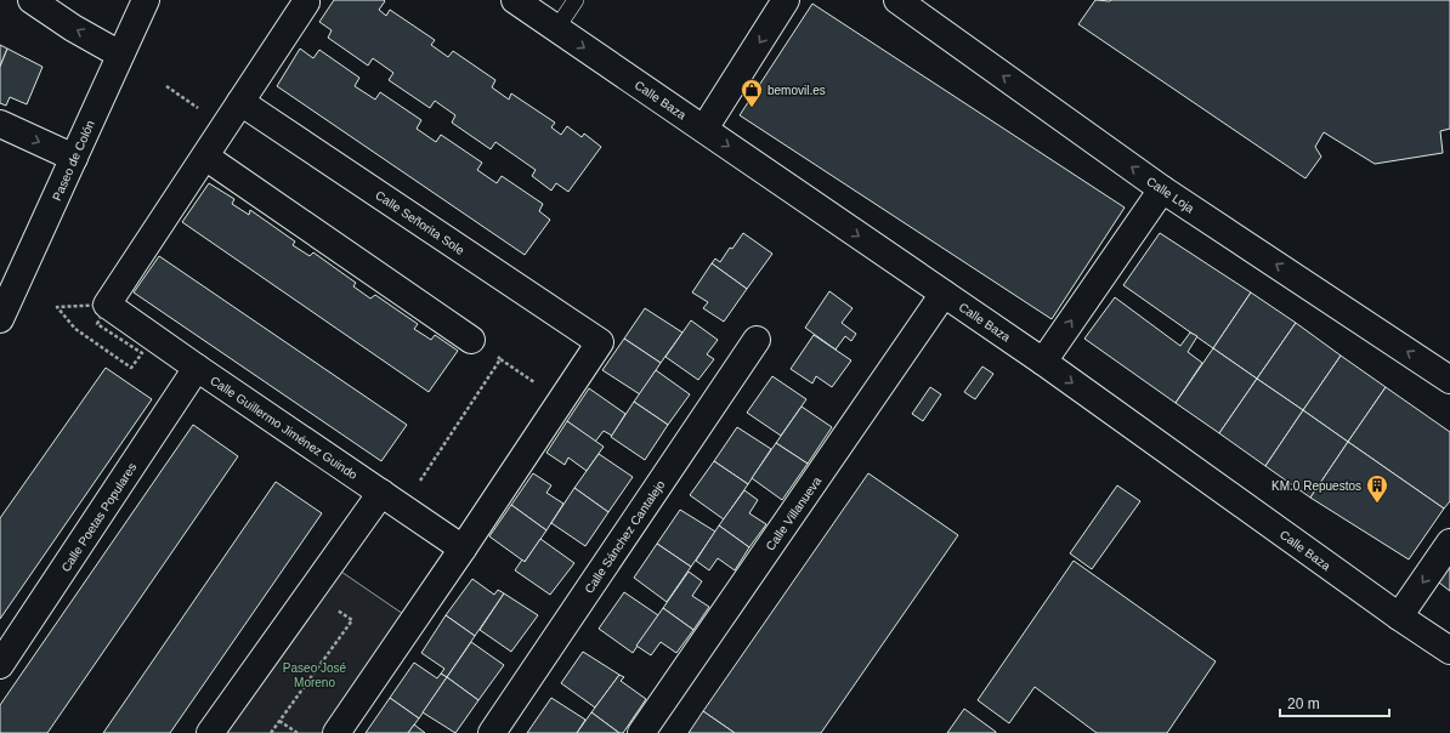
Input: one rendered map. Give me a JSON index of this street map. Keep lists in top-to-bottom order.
{
  "streets": {
    "street": [
      "Calle Baza",
      "Paseo de Colón",
      "Calle Loja",
      "Calle Señorita Sole",
      "Calle Guillermo Jiménez Guindo",
      "Calle Villanueva",
      "Calle Poetas Populares",
      "Calle Sánchez Cantalejo"
    ]
  },
  "crossings": [
    ["Calle Baza", "Calle Villanueva"],
    ["Calle Guillermo Jiménez Guindo", "Calle Poetas Populares"]
  ],
  "one_way": ["Calle Baza", "Calle Loja"],
  "parks": ["Paseo José Moreno"],
  "places": {
    "shop": ["bemovil.es"],
    "building": ["KM.0 Repuestos"]
  },
  "scale_bar": "20 m"
}
